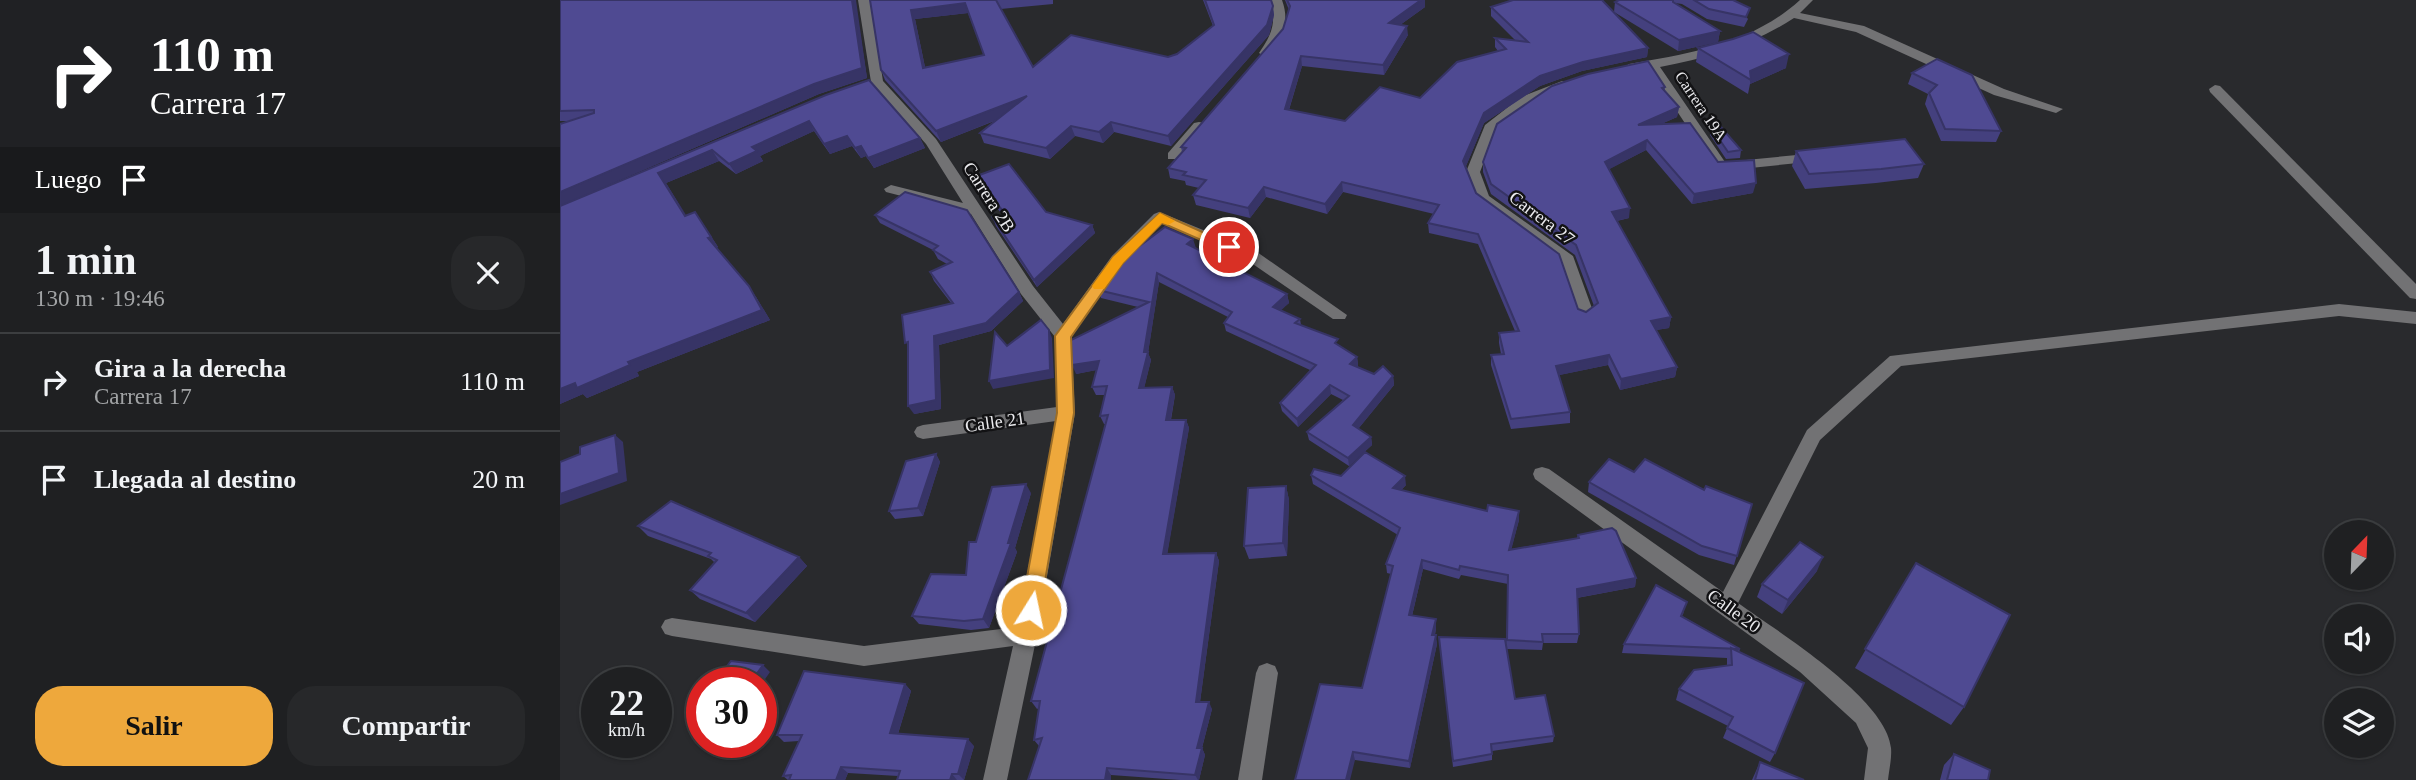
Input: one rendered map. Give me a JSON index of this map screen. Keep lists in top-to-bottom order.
{
  "streets": {
    "street": [
      "Carrera 19A",
      "Carrera 2B",
      "Carrera 27",
      "Calle 21",
      "Calle 20"
    ]
  },
  "north": "top right",
  "page": {
    "turn": ["110 m", "Carrera 17"],
    "then": "Luego",
    "heading": ["1 min", "130 m · 19:46"],
    "list": [
      {
        "name": "Gira a la derecha",
        "note": "Carrera 17",
        "value": "110 m"
      },
      {
        "name": "Llegada al destino",
        "value": "20 m"
      }
    ],
    "speed": "22 km/h",
    "limit": "30",
    "buttons": ["Salir", "Compartir"]
  }
}
